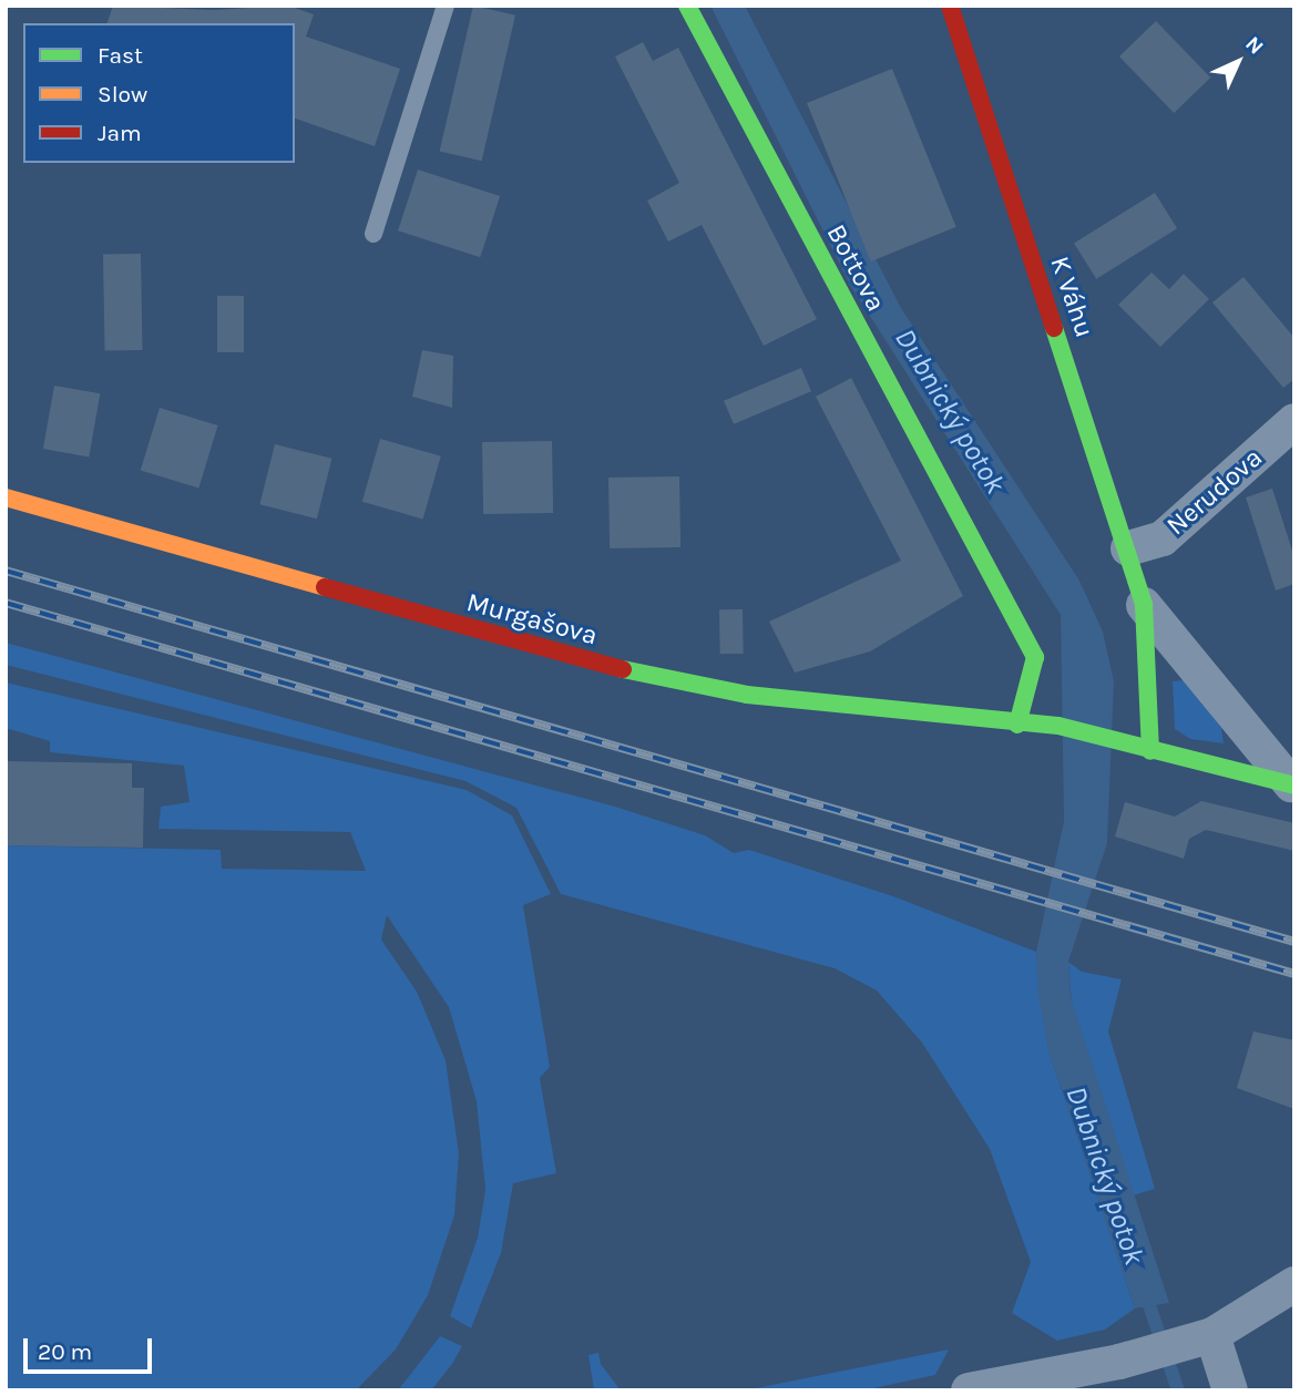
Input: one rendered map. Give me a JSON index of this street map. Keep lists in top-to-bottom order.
{
  "streets": {
    "street": [
      "Bottova",
      "K Váhu",
      "Nerudova",
      "Murgašova"
    ]
  },
  "crossings": [
    ["Bottova", "Murgašova"],
    ["K Váhu", "Nerudova"],
    ["K Váhu", "Murgašova"]
  ],
  "water": ["Dubnický potok"],
  "legend": ["Fast", "Slow", "Jam"],
  "scale_bar": "20 m",
  "north": "top right"
}
